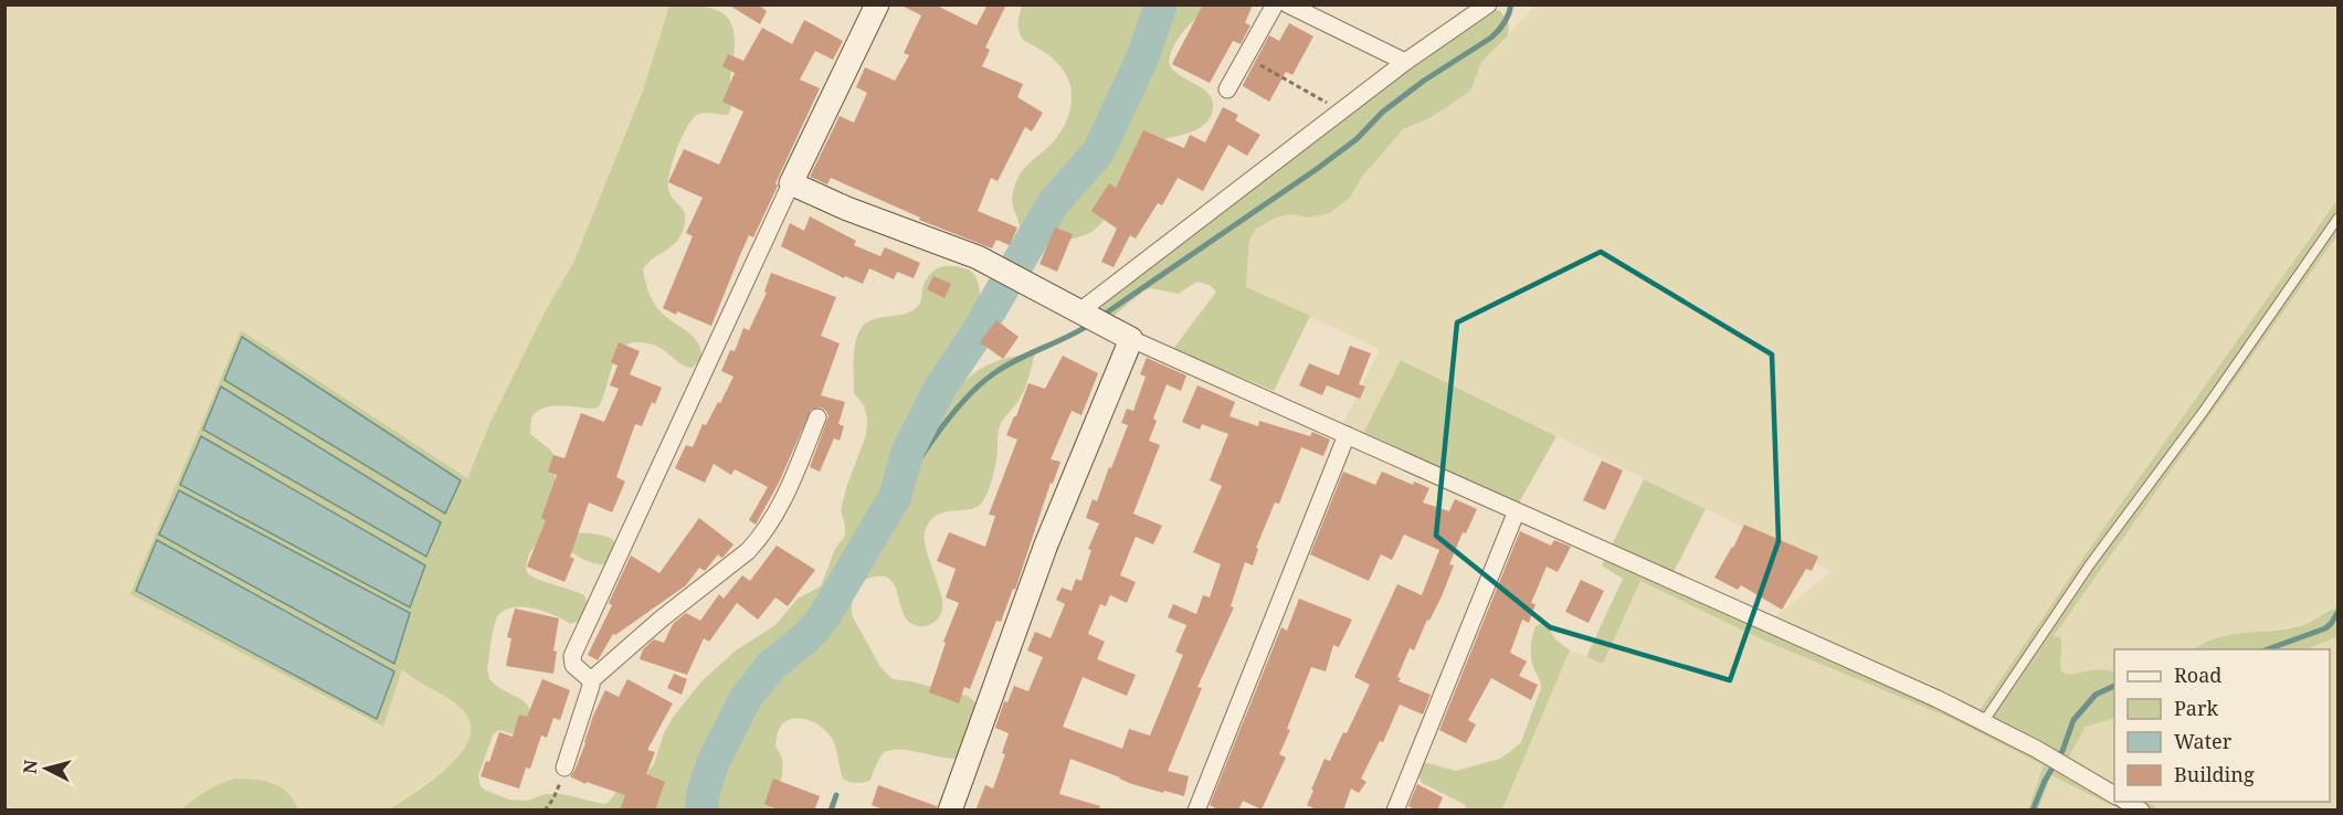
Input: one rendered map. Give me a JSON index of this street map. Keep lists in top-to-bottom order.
{
  "legend": [
    "Road",
    "Park",
    "Water",
    "Building"
  ],
  "north": "left"
}
